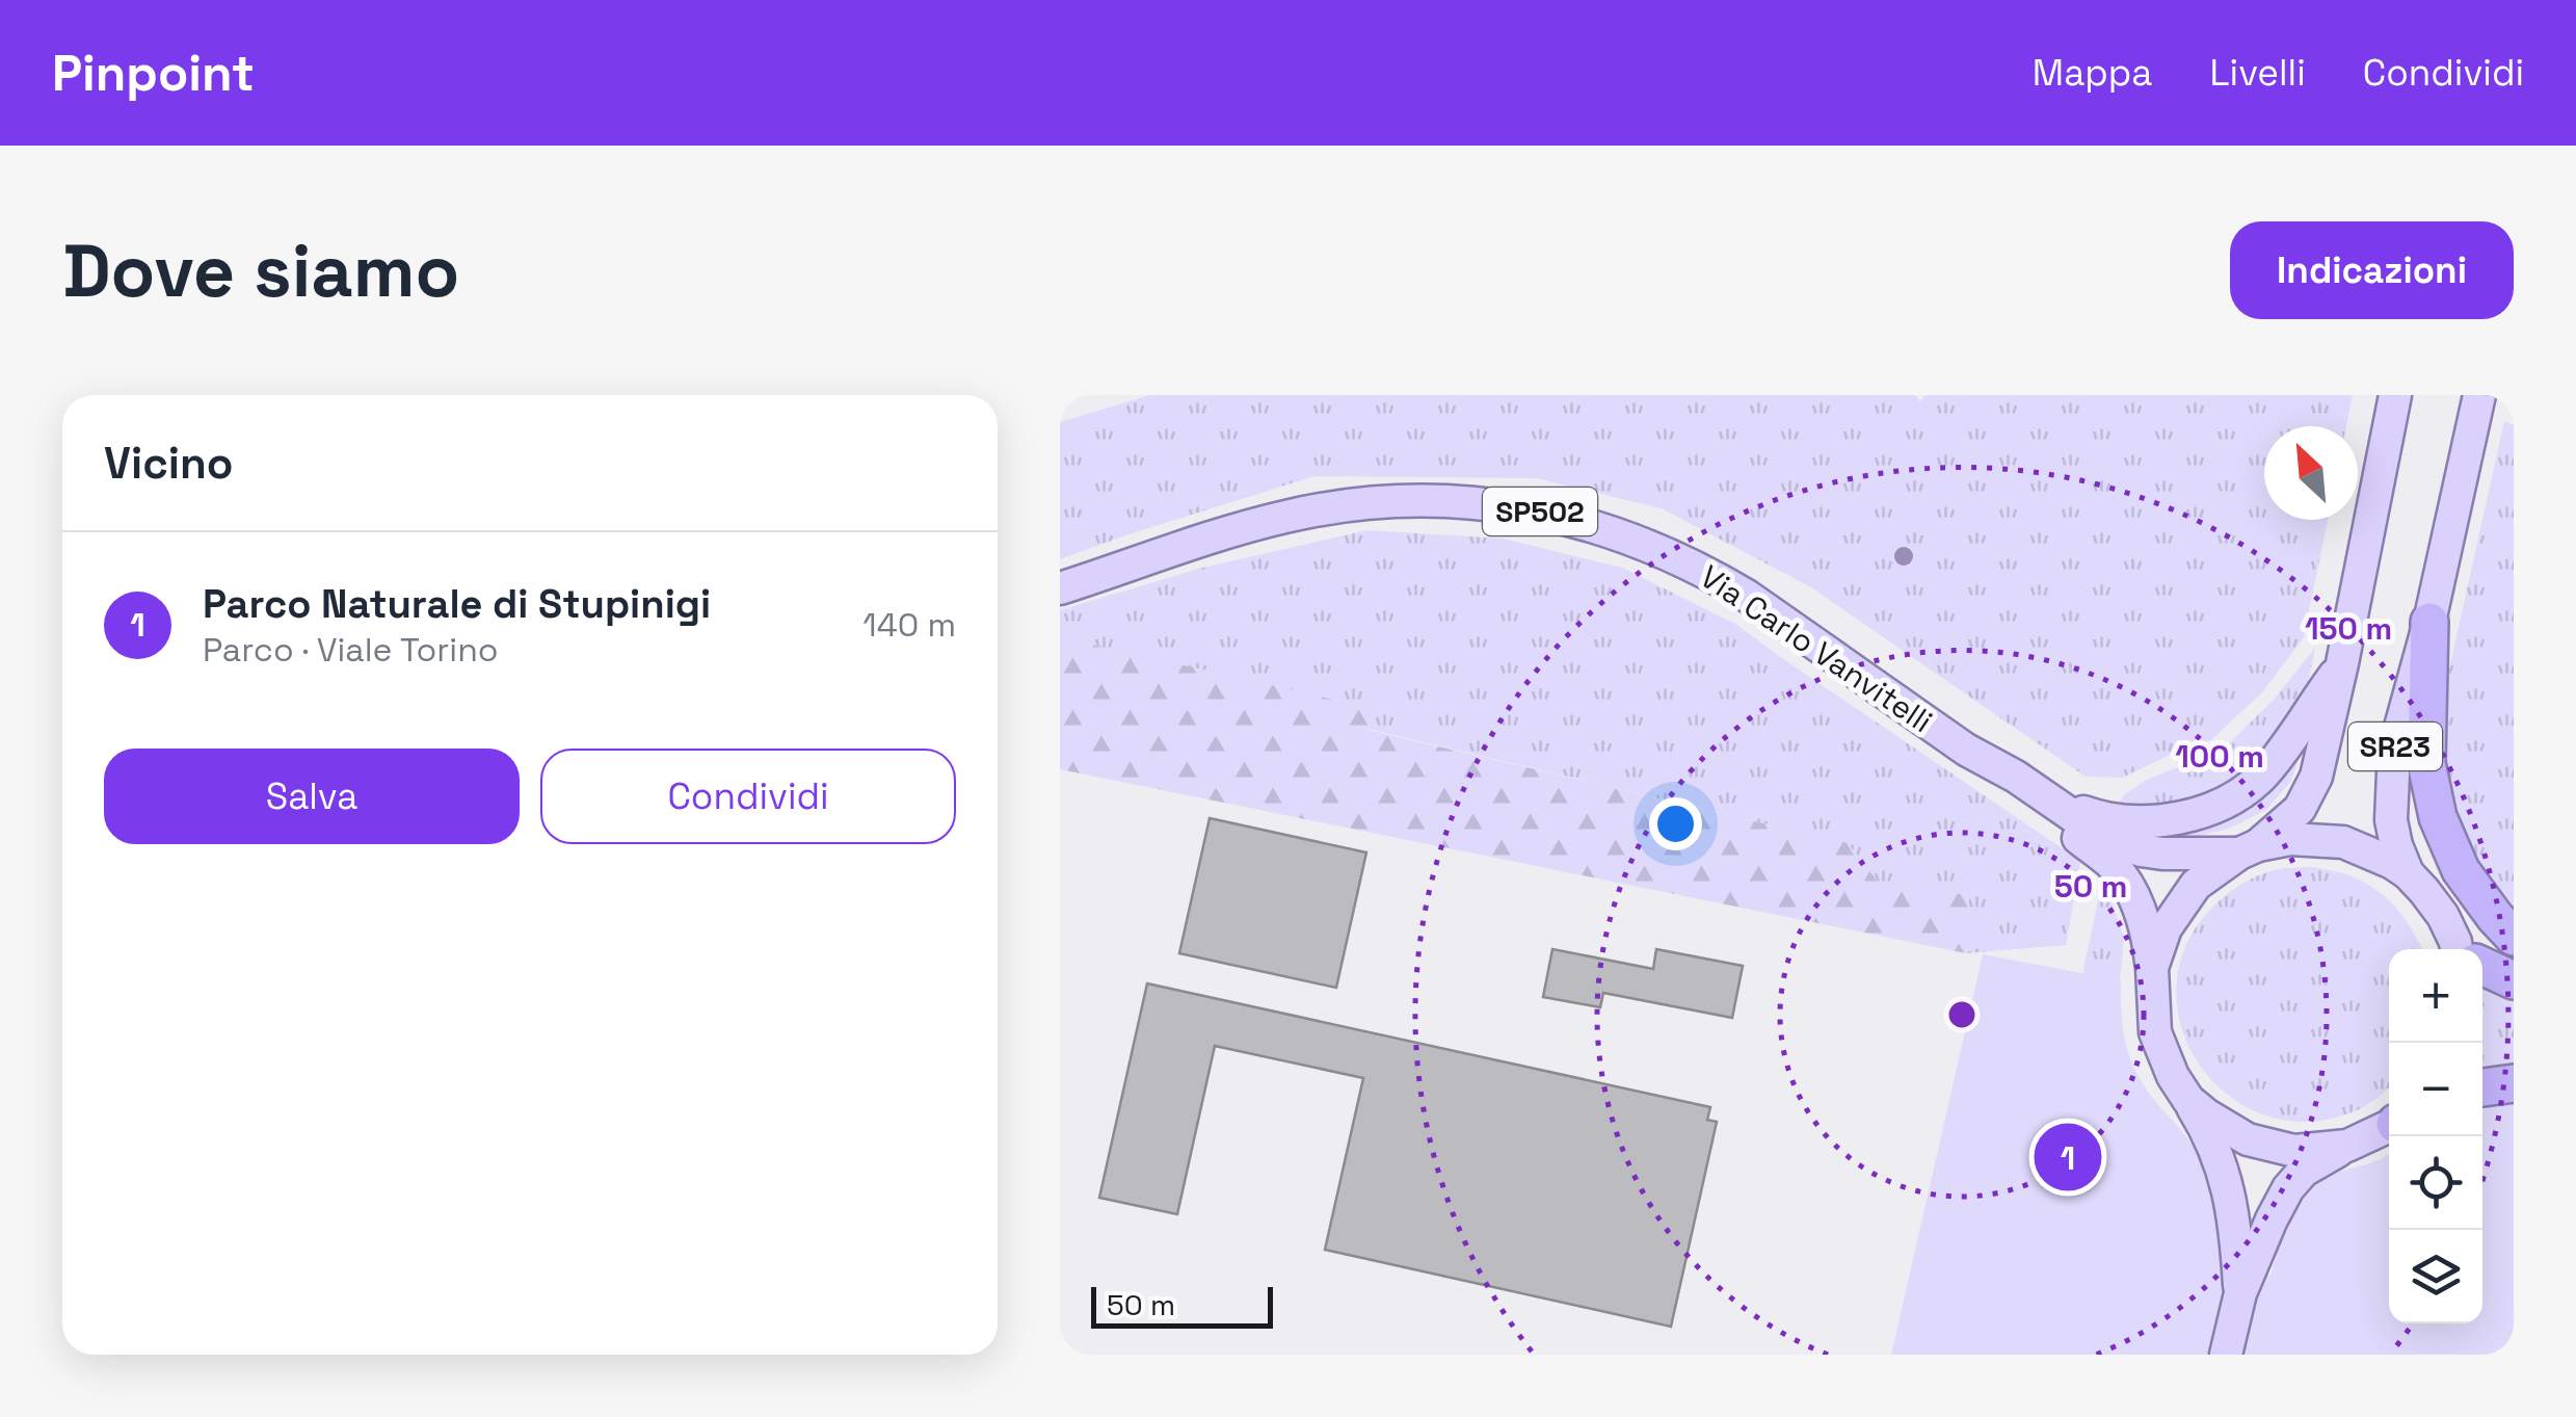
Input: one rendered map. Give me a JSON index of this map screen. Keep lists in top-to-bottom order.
{
  "streets": {
    "main road": ["SP502", "Via Carlo Vanvitelli", "SR23"]
  },
  "crossings": [
    ["SP502", "Via Carlo Vanvitelli"],
    ["SP502", "SR23"],
    ["Via Carlo Vanvitelli", "SR23"]
  ],
  "scale_bar": "50 m",
  "north": "top left",
  "page": {
    "header": "Pinpoint",
    "nav": ["Mappa", "Livelli", "Condividi"],
    "buttons": [
      "Indicazioni",
      ["Salva", "Condividi"]
    ],
    "title": "Dove siamo",
    "heading": "Vicino",
    "list": [
      {
        "mark": "1",
        "name": "Parco Naturale di Stupinigi",
        "note": "Parco · Viale Torino",
        "value": "140 m"
      }
    ],
    "map_buttons": ["+", "−"],
    "pins": "1",
    "scale": "50 m"
  },
  "rings": ["150 m", "100 m", "50 m"]
}
